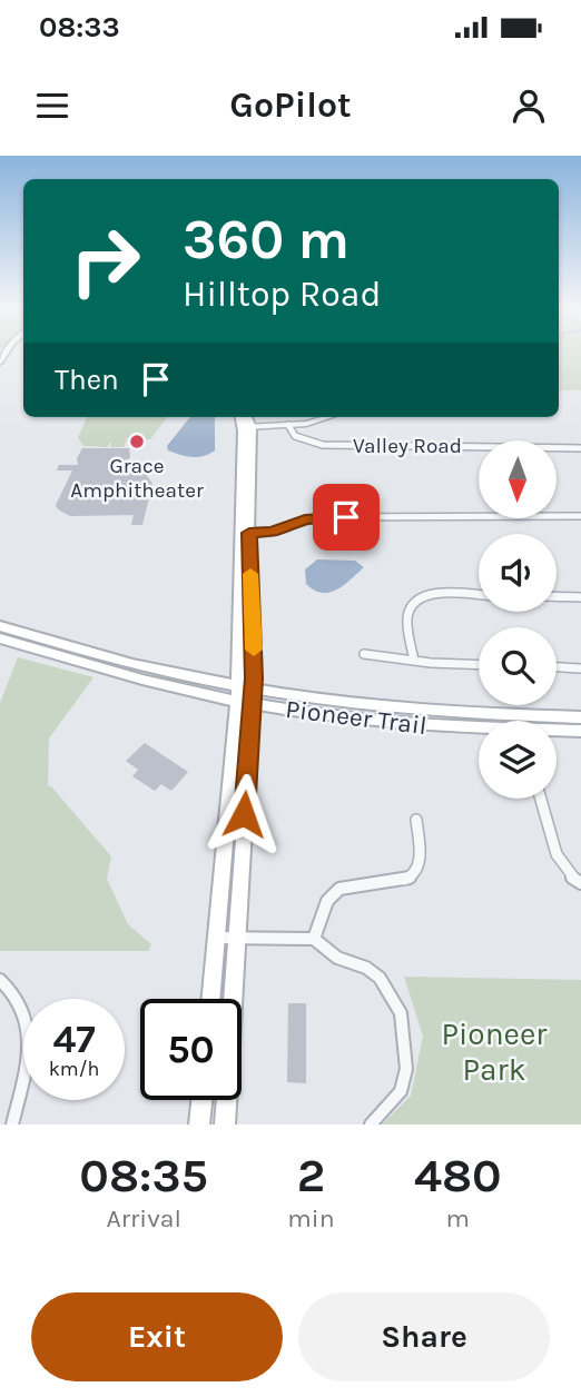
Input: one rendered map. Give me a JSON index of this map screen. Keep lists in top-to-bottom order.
{
  "streets": {
    "main road": ["Pioneer Trail"],
    "street": ["Valley Road"]
  },
  "parks": ["Pioneer Park"],
  "places": ["Grace Amphitheater"],
  "north": "bottom",
  "page": {
    "status": "08:33",
    "header": "GoPilot",
    "turn": ["360 m", "Hilltop Road"],
    "then": "Then",
    "speed": "47 km/h",
    "limit": "50",
    "eta": [
      "08:35",
      "Arrival",
      "2",
      "min",
      "480",
      "m"
    ],
    "buttons": ["Exit", "Share"]
  }
}
